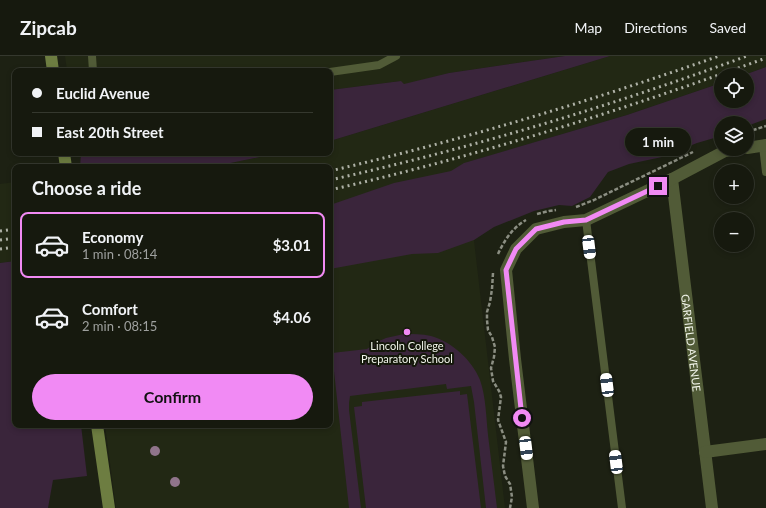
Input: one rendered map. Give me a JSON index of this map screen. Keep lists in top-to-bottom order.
{
  "streets": {
    "street": ["GARFIELD AVENUE"]
  },
  "places": ["Lincoln College Preparatory School"],
  "page": {
    "header": "Zipcab",
    "nav": ["Map", "Directions", "Saved"],
    "map_buttons": ["+", "−"],
    "banner": ["Euclid Avenue", "East 20th Street"],
    "bubble": "1 min",
    "heading": "Choose a ride",
    "list": [
      {
        "name": "Economy",
        "note": "1 min · 08:14",
        "value": "$3.01"
      },
      {
        "name": "Comfort",
        "note": "2 min · 08:15",
        "value": "$4.06"
      }
    ],
    "buttons": "Confirm"
  }
}
